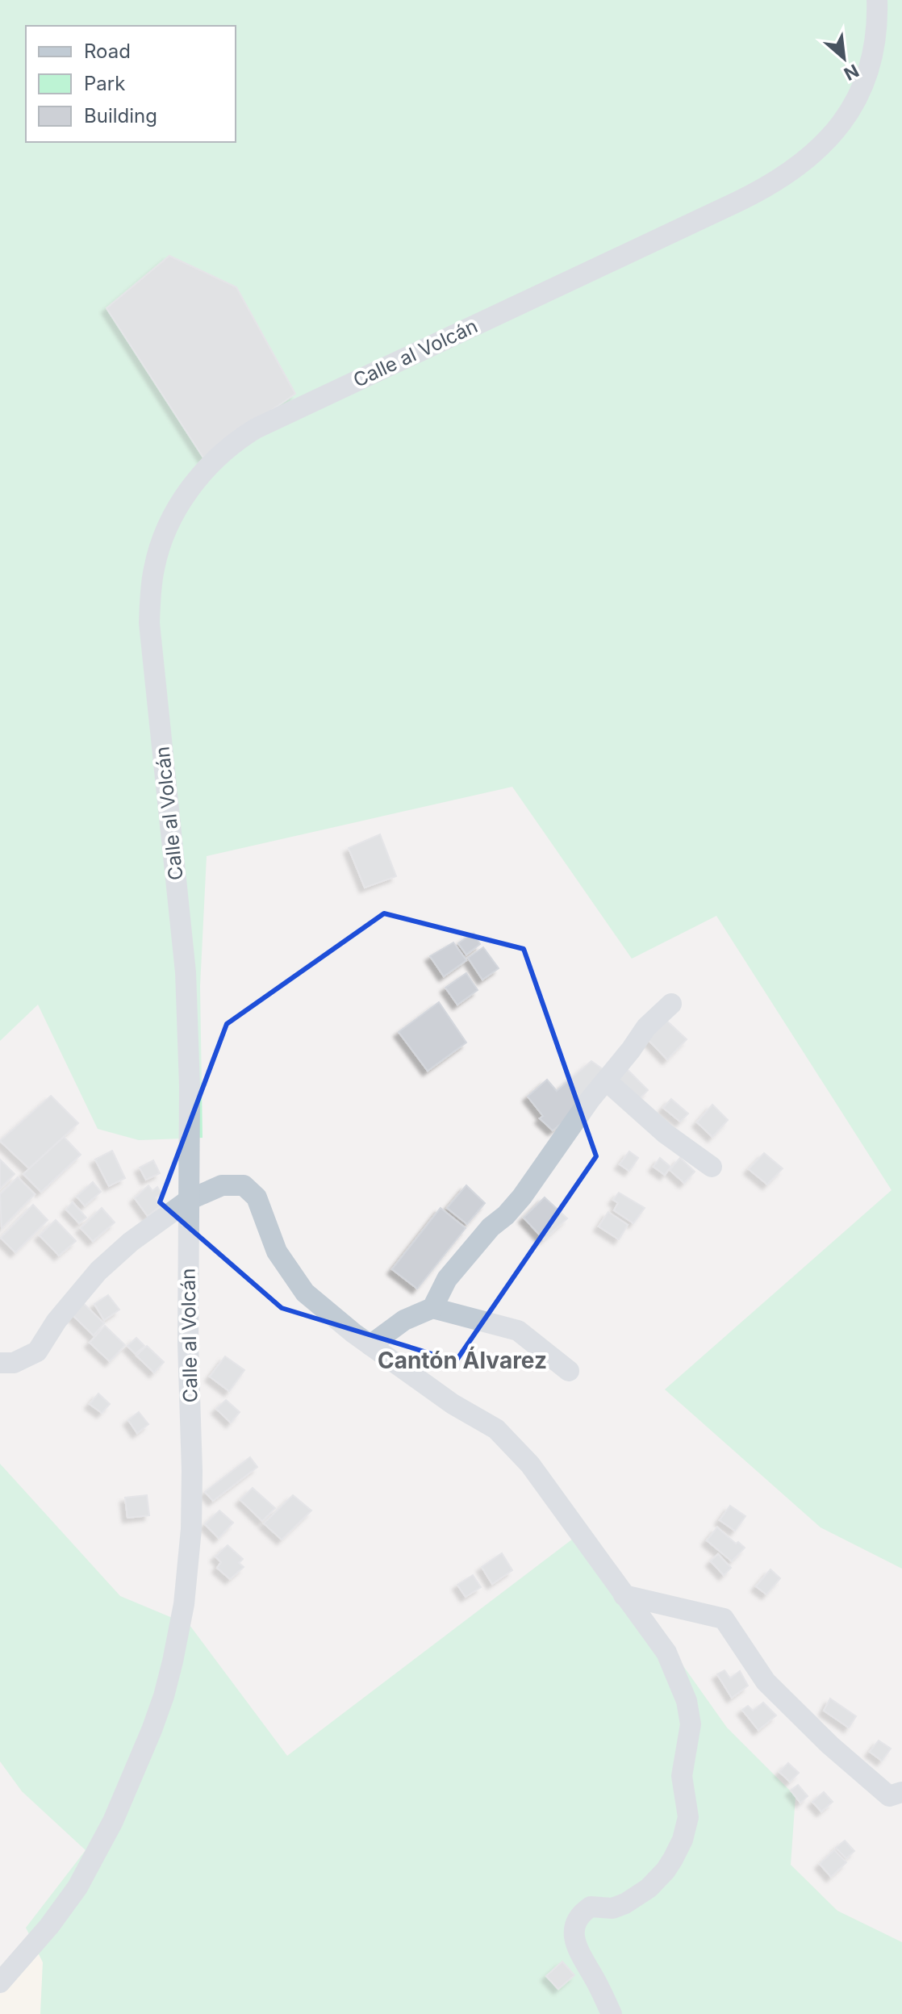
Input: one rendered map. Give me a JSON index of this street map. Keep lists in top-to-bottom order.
{
  "streets": {
    "street": ["Calle al Volcán"]
  },
  "districts": ["Cantón Álvarez"],
  "legend": ["Road", "Park", "Building"],
  "north": "bottom right"
}
